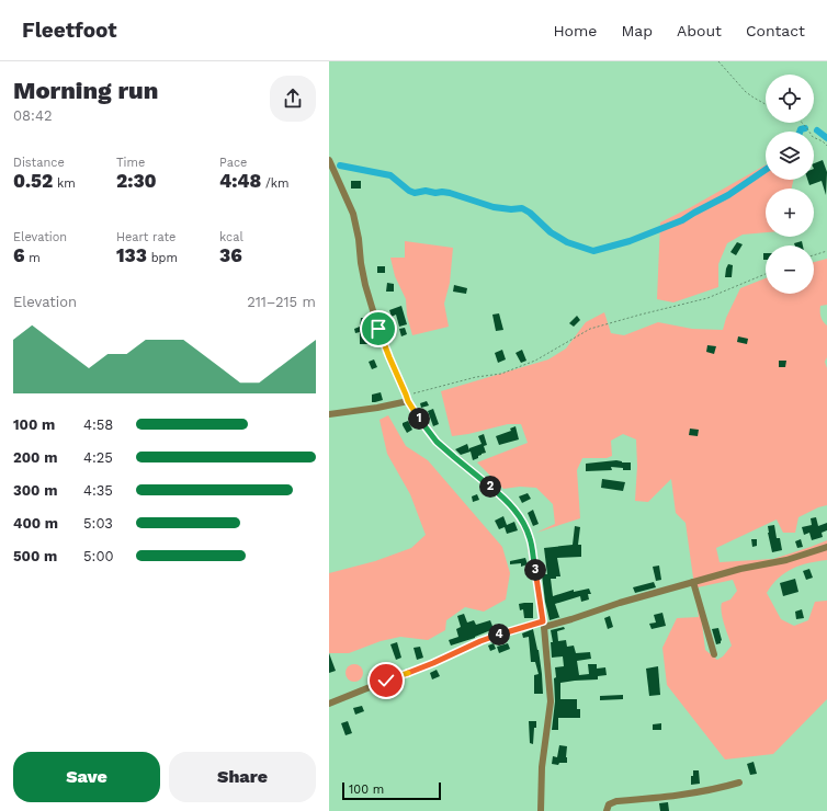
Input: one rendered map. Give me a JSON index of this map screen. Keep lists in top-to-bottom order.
{
  "scale_bar": "100 m",
  "page": {
    "header": "Fleetfoot",
    "nav": [
      "Home",
      "Map",
      "About",
      "Contact"
    ],
    "heading": ["Morning run", "08:42"],
    "map_buttons": ["+", "−"],
    "stats": [
      ["Distance", "0.52 km"],
      ["Time", "2:30"],
      ["Pace", "4:48 /km"],
      ["Elevation", "6 m"],
      ["Heart rate", "133 bpm"],
      ["kcal", "36"]
    ],
    "chart": ["Elevation", "211–215 m"],
    "list": [
      {
        "name": "100 m",
        "note": "4:58"
      },
      {
        "name": "200 m",
        "note": "4:25"
      },
      {
        "name": "300 m",
        "note": "4:35"
      },
      {
        "name": "400 m",
        "note": "5:03"
      },
      {
        "name": "500 m",
        "note": "5:00"
      }
    ],
    "pins": [
      "1",
      "2",
      "3",
      "4"
    ],
    "buttons": ["Save", "Share"],
    "scale": "100 m"
  }
}
